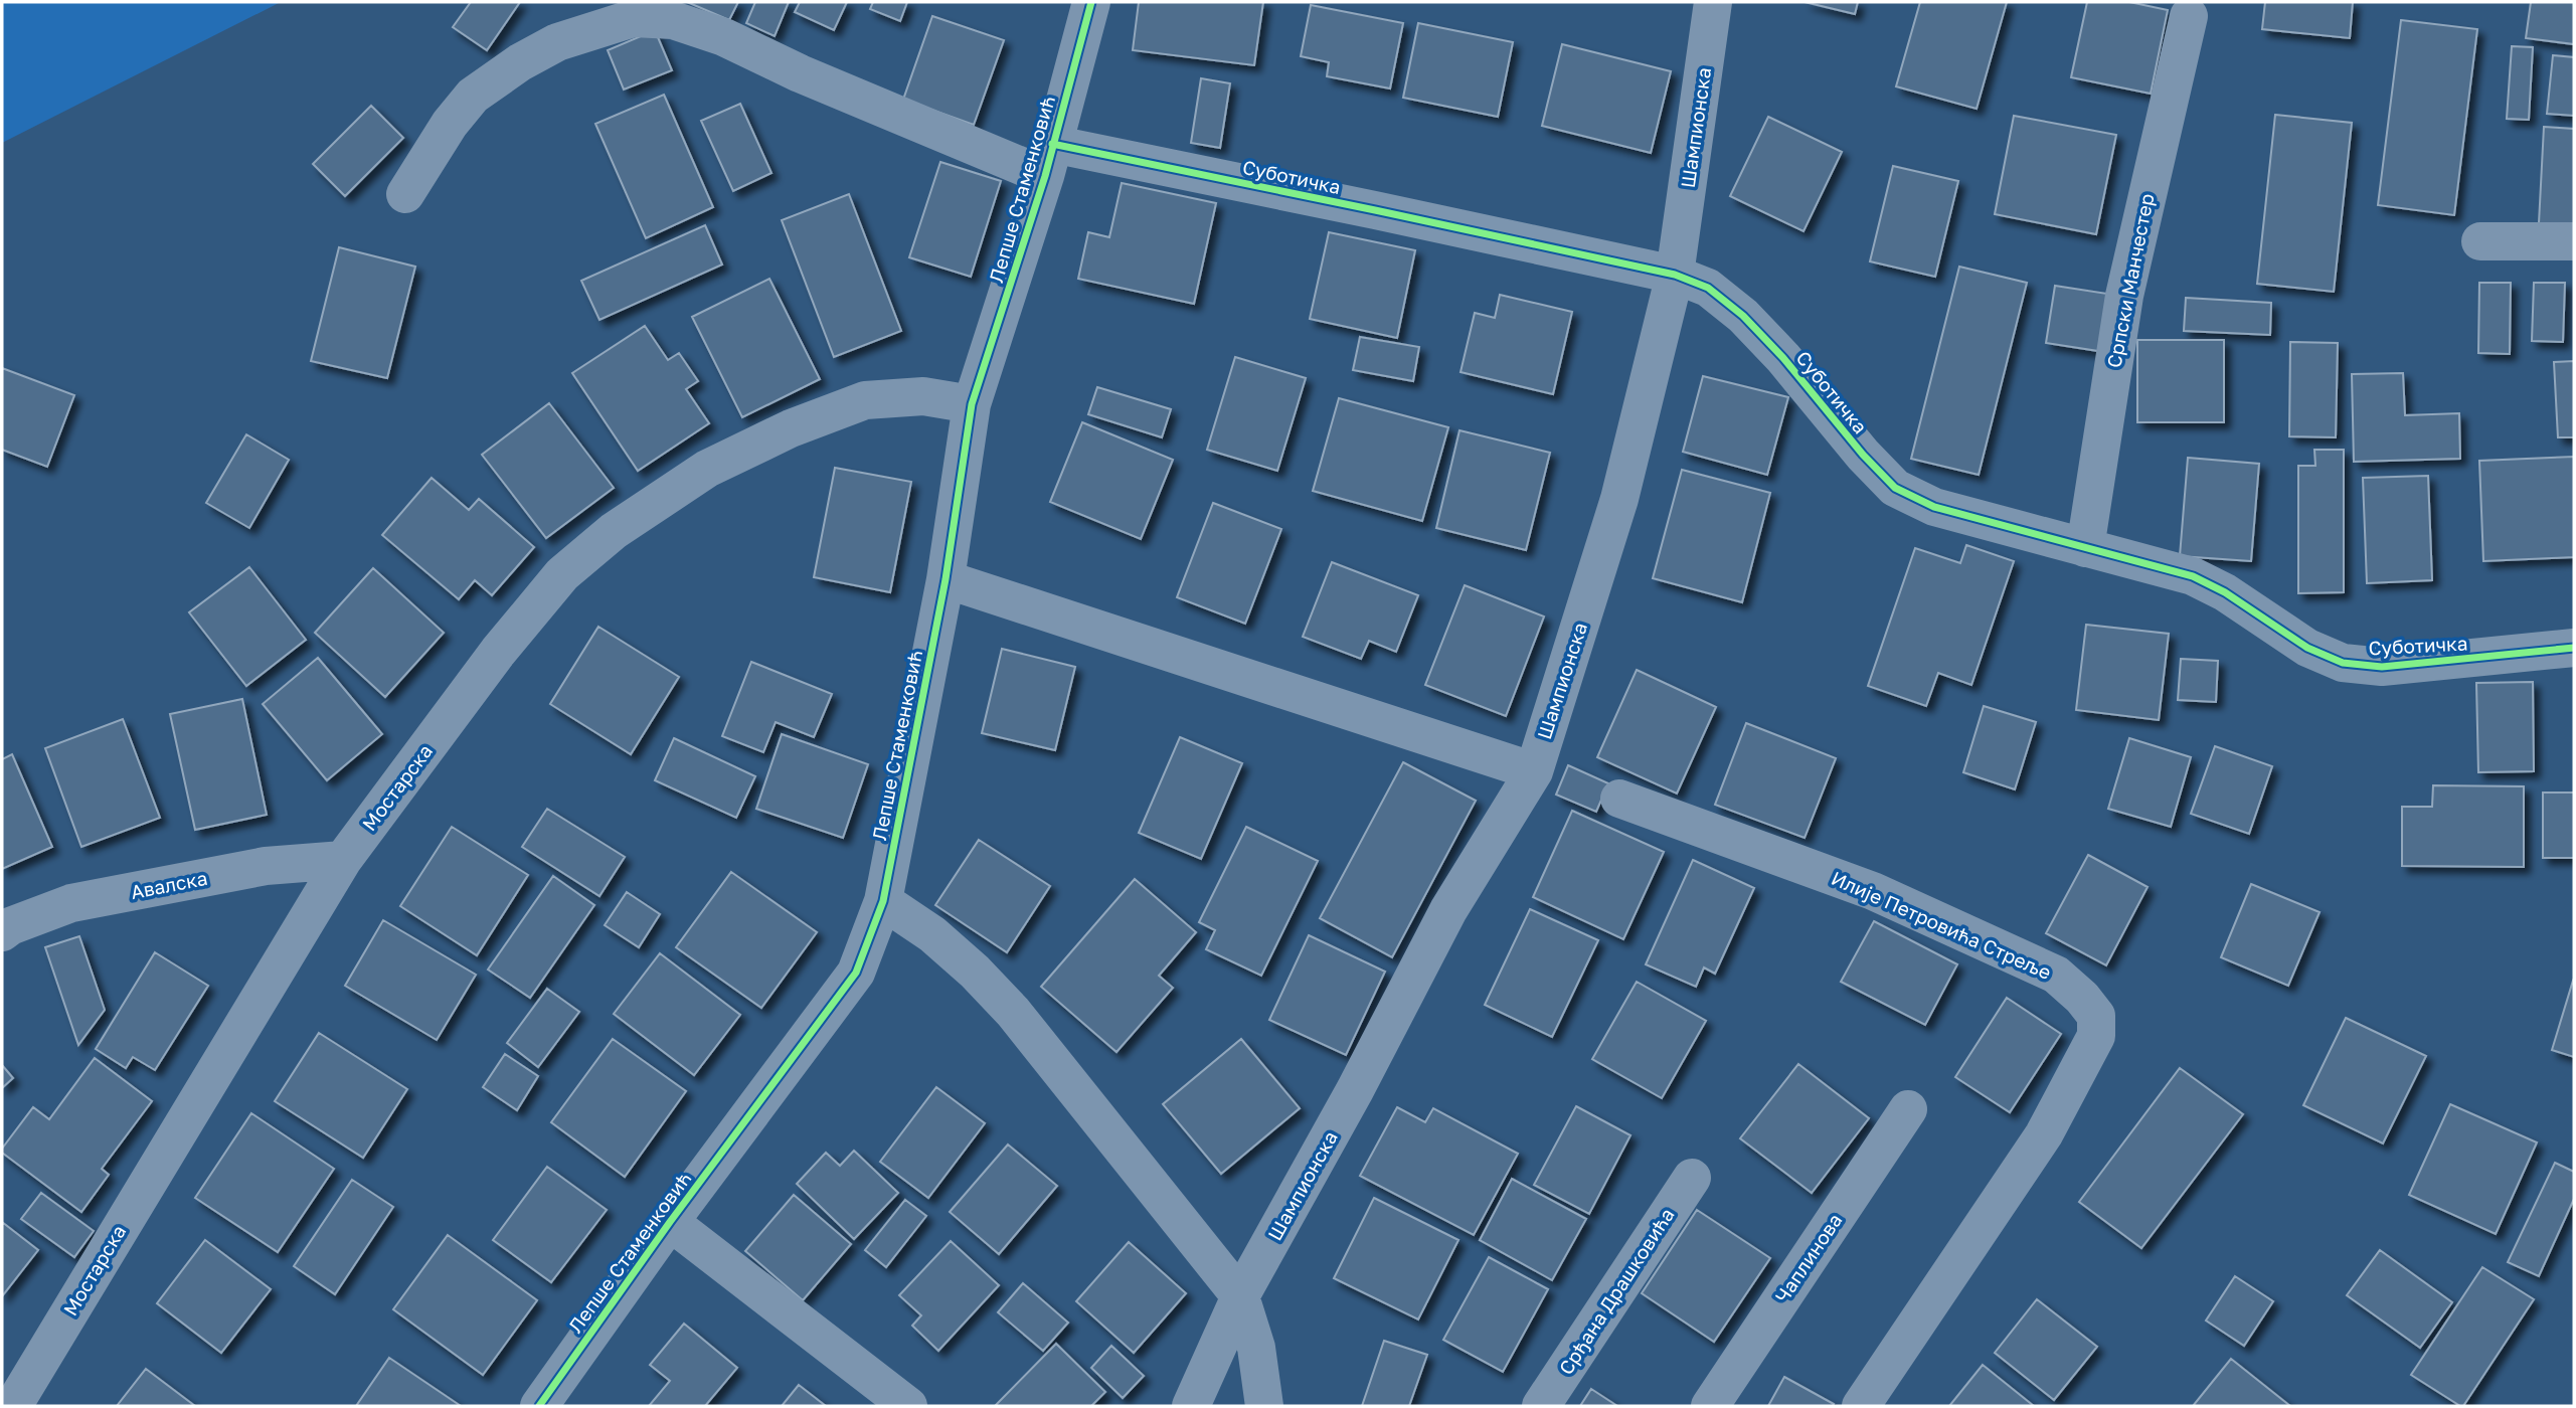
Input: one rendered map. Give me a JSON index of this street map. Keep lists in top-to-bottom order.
{
  "streets": {
    "street": [
      "Шампионска",
      "Суботичка",
      "Лепше Стаменковић",
      "Српски Манчестер",
      "Мостарска",
      "Авалска",
      "Илије Петровића Стреље",
      "Чаплинова",
      "Срђана Драшковића"
    ]
  },
  "crossings": [
    ["Шампионска", "Суботичка"],
    ["Суботичка", "Лепше Стаменковић"],
    ["Суботичка", "Српски Манчестер"],
    ["Лепше Стаменковић", "Мостарска"],
    ["Мостарска", "Авалска"]
  ]
}
